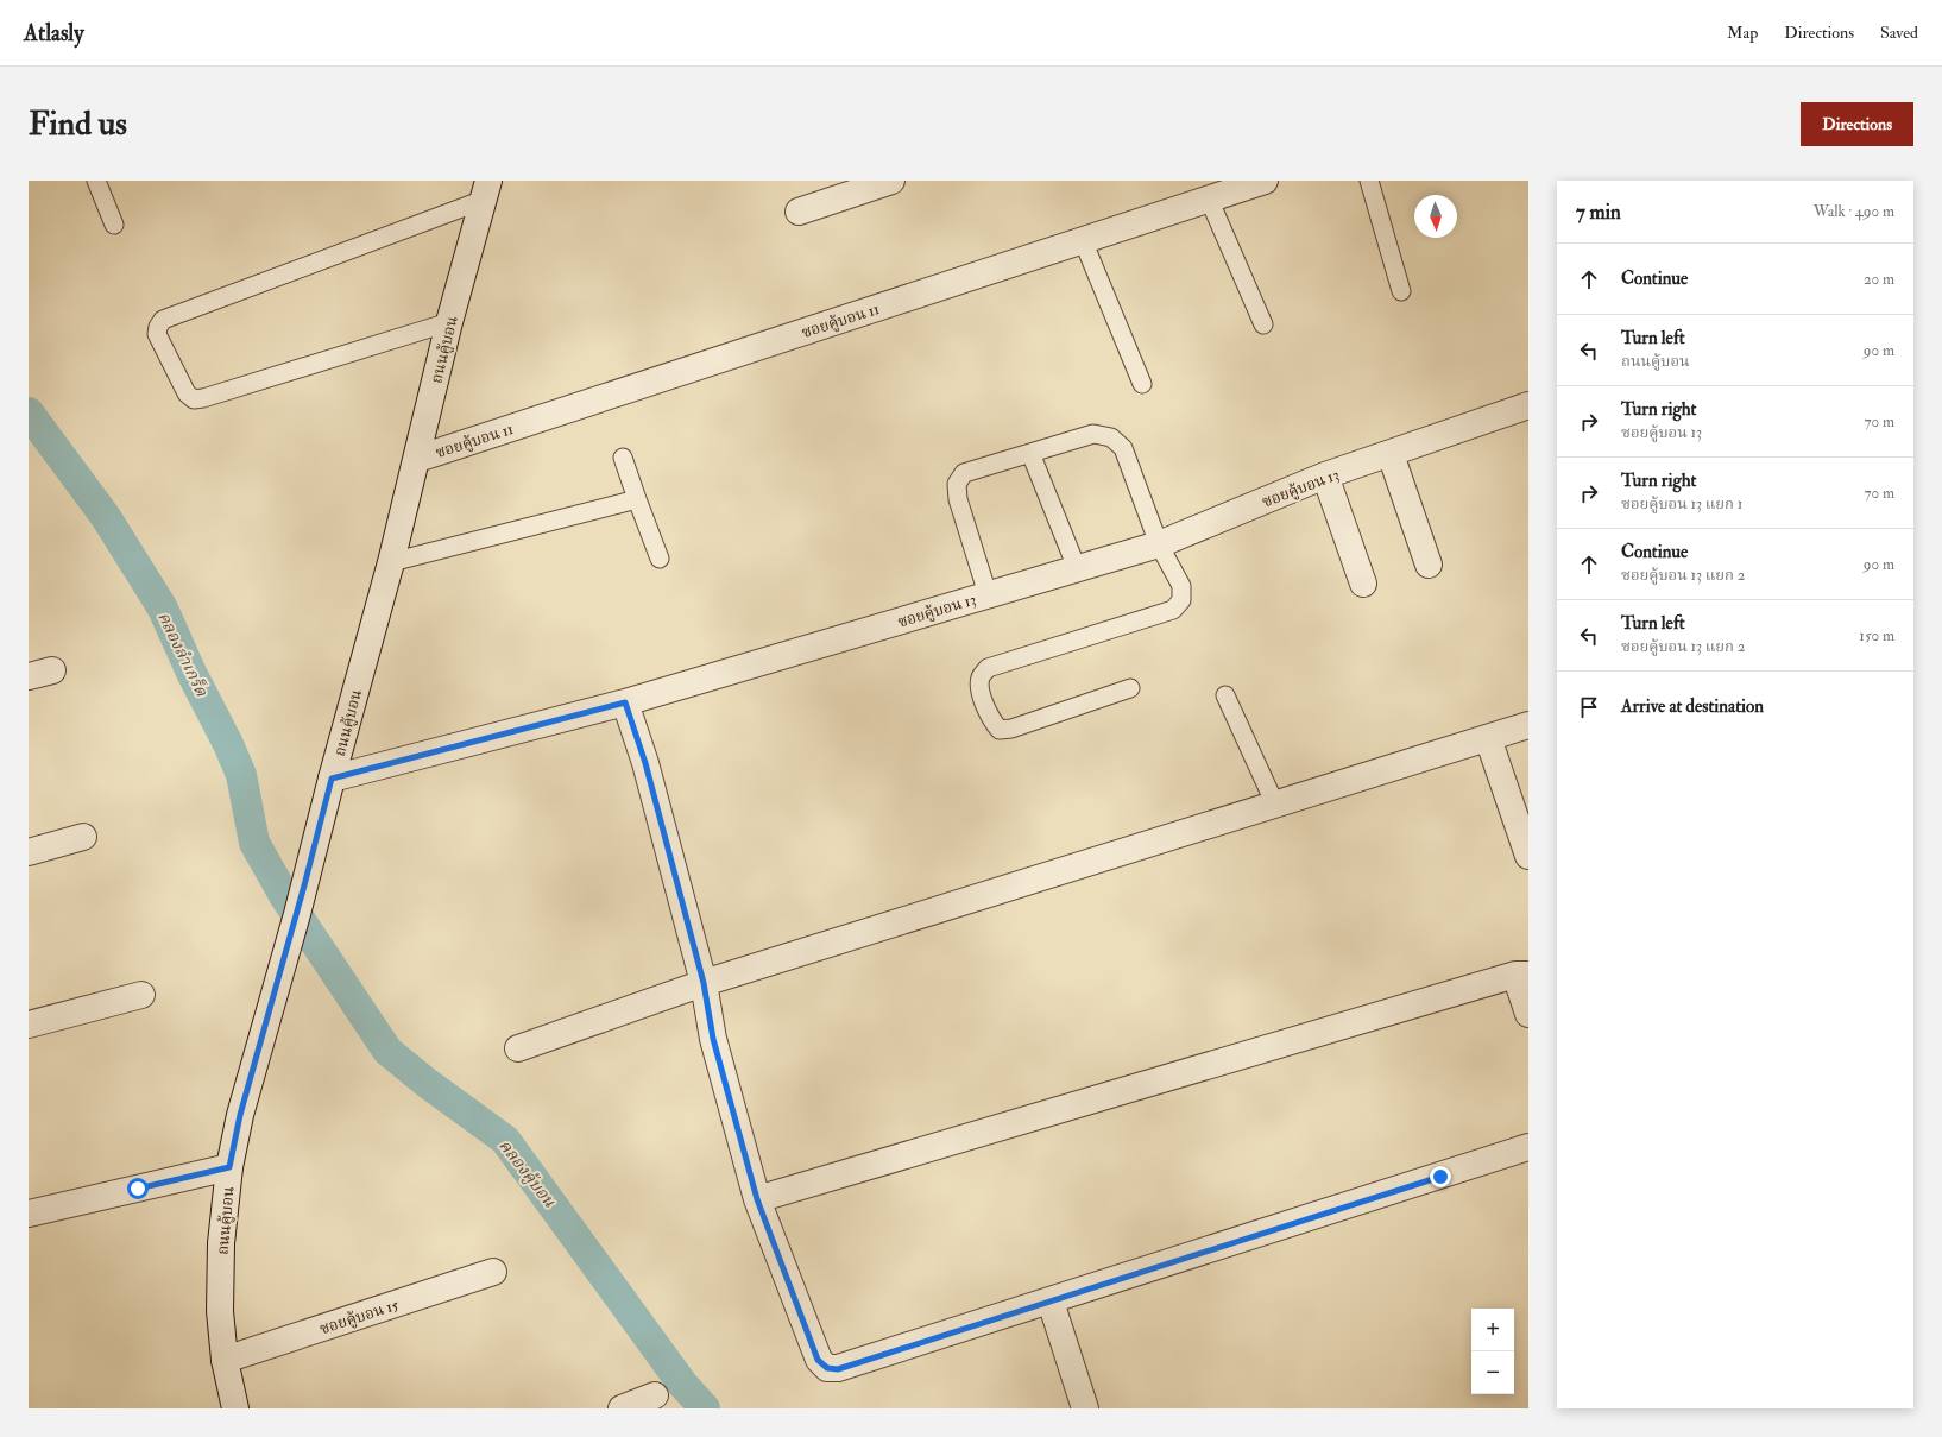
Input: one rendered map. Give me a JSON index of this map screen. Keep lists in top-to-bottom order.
{
  "streets": {
    "street": [
      "ซอยคู้บอน 11",
      "ถนนคู้บอน",
      "ซอยคู้บอน 13",
      "ซอยคู้บอน 15"
    ]
  },
  "crossings": [
    ["ซอยคู้บอน 11", "ถนนคู้บอน"],
    ["ถนนคู้บอน", "ซอยคู้บอน 13"],
    ["ถนนคู้บอน", "ซอยคู้บอน 15"]
  ],
  "water": ["คลองลำเกร็ด", "คลองคู้บอน"],
  "north": "bottom",
  "page": {
    "header": "Atlasly",
    "nav": ["Map", "Directions", "Saved"],
    "buttons": "Directions",
    "title": "Find us",
    "heading": ["7 min", "Walk · 490 m"],
    "list": [
      ["Continue", "20 m"],
      ["Turn left", "ถนนคู้บอน", "90 m"],
      ["Turn right", "ซอยคู้บอน 13", "70 m"],
      ["Turn right", "ซอยคู้บอน 13 แยก 1", "70 m"],
      ["Continue", "ซอยคู้บอน 13 แยก 2", "90 m"],
      ["Turn left", "ซอยคู้บอน 13 แยก 2", "150 m"],
      "Arrive at destination"
    ],
    "map_buttons": ["+", "−"]
  }
}
